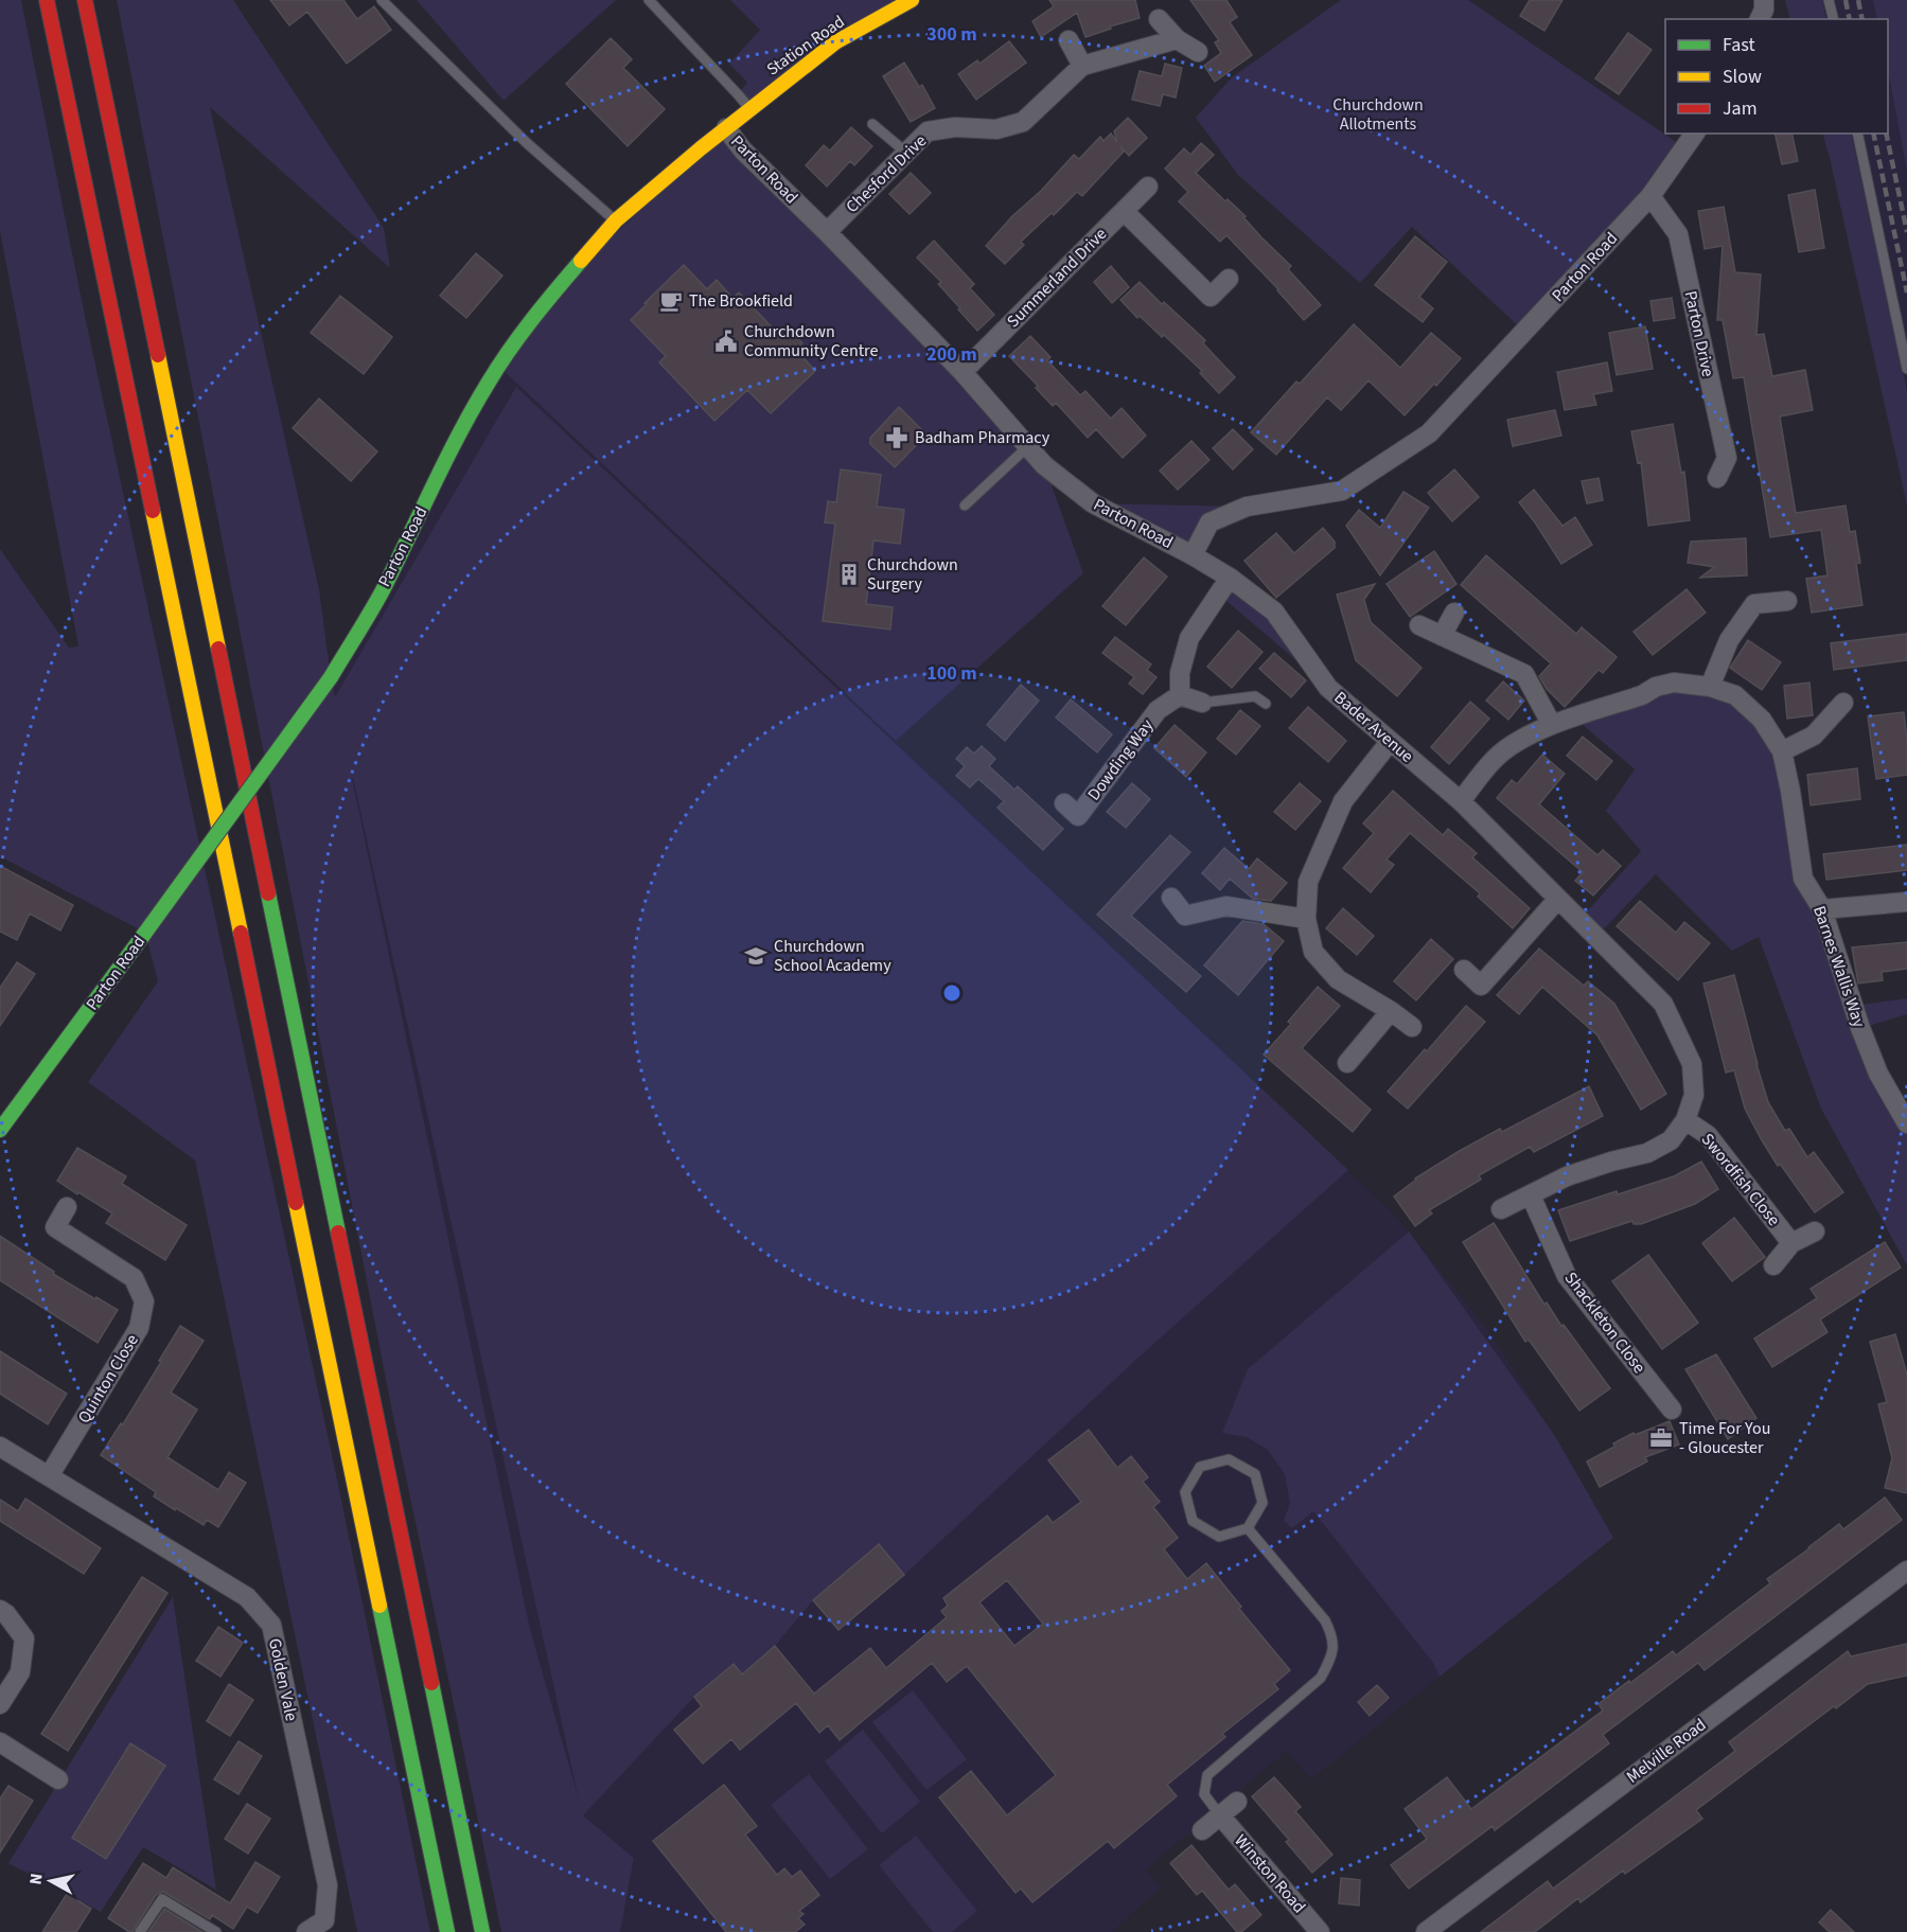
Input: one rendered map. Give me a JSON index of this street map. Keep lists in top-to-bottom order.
{
  "streets": {
    "main road": ["Station Road", "Parton Road"],
    "street": [
      "Chesford Drive",
      "Summerland Drive",
      "Parton Drive",
      "Bader Avenue",
      "Dowding Way",
      "Barnes Wallis Way",
      "Swordfish Close",
      "Shackleton Close",
      "Quinton Close",
      "Golden Vale",
      "Melville Road",
      "Winston Road"
    ]
  },
  "crossings": [
    ["Station Road", "Parton Road"],
    ["Parton Road", "Chesford Drive"],
    ["Parton Road", "Summerland Drive"],
    ["Parton Road", "Parton Drive"],
    ["Parton Road", "Bader Avenue"],
    ["Bader Avenue", "Barnes Wallis Way"],
    ["Bader Avenue", "Swordfish Close"],
    ["Bader Avenue", "Shackleton Close"],
    ["Quinton Close", "Golden Vale"]
  ],
  "parks": ["Churchdown Allotments"],
  "places": {
    "cafe": ["The Brookfield"],
    "public building": ["Churchdown Community Centre"],
    "pharmacy": ["Badham Pharmacy"],
    "building": ["Churchdown Surgery"],
    "school or university": ["Churchdown School Academy"],
    "office": ["Time For You - Gloucester"]
  },
  "legend": ["Fast", "Slow", "Jam"],
  "north": "left",
  "rings": ["300 m", "200 m", "100 m"]
}
